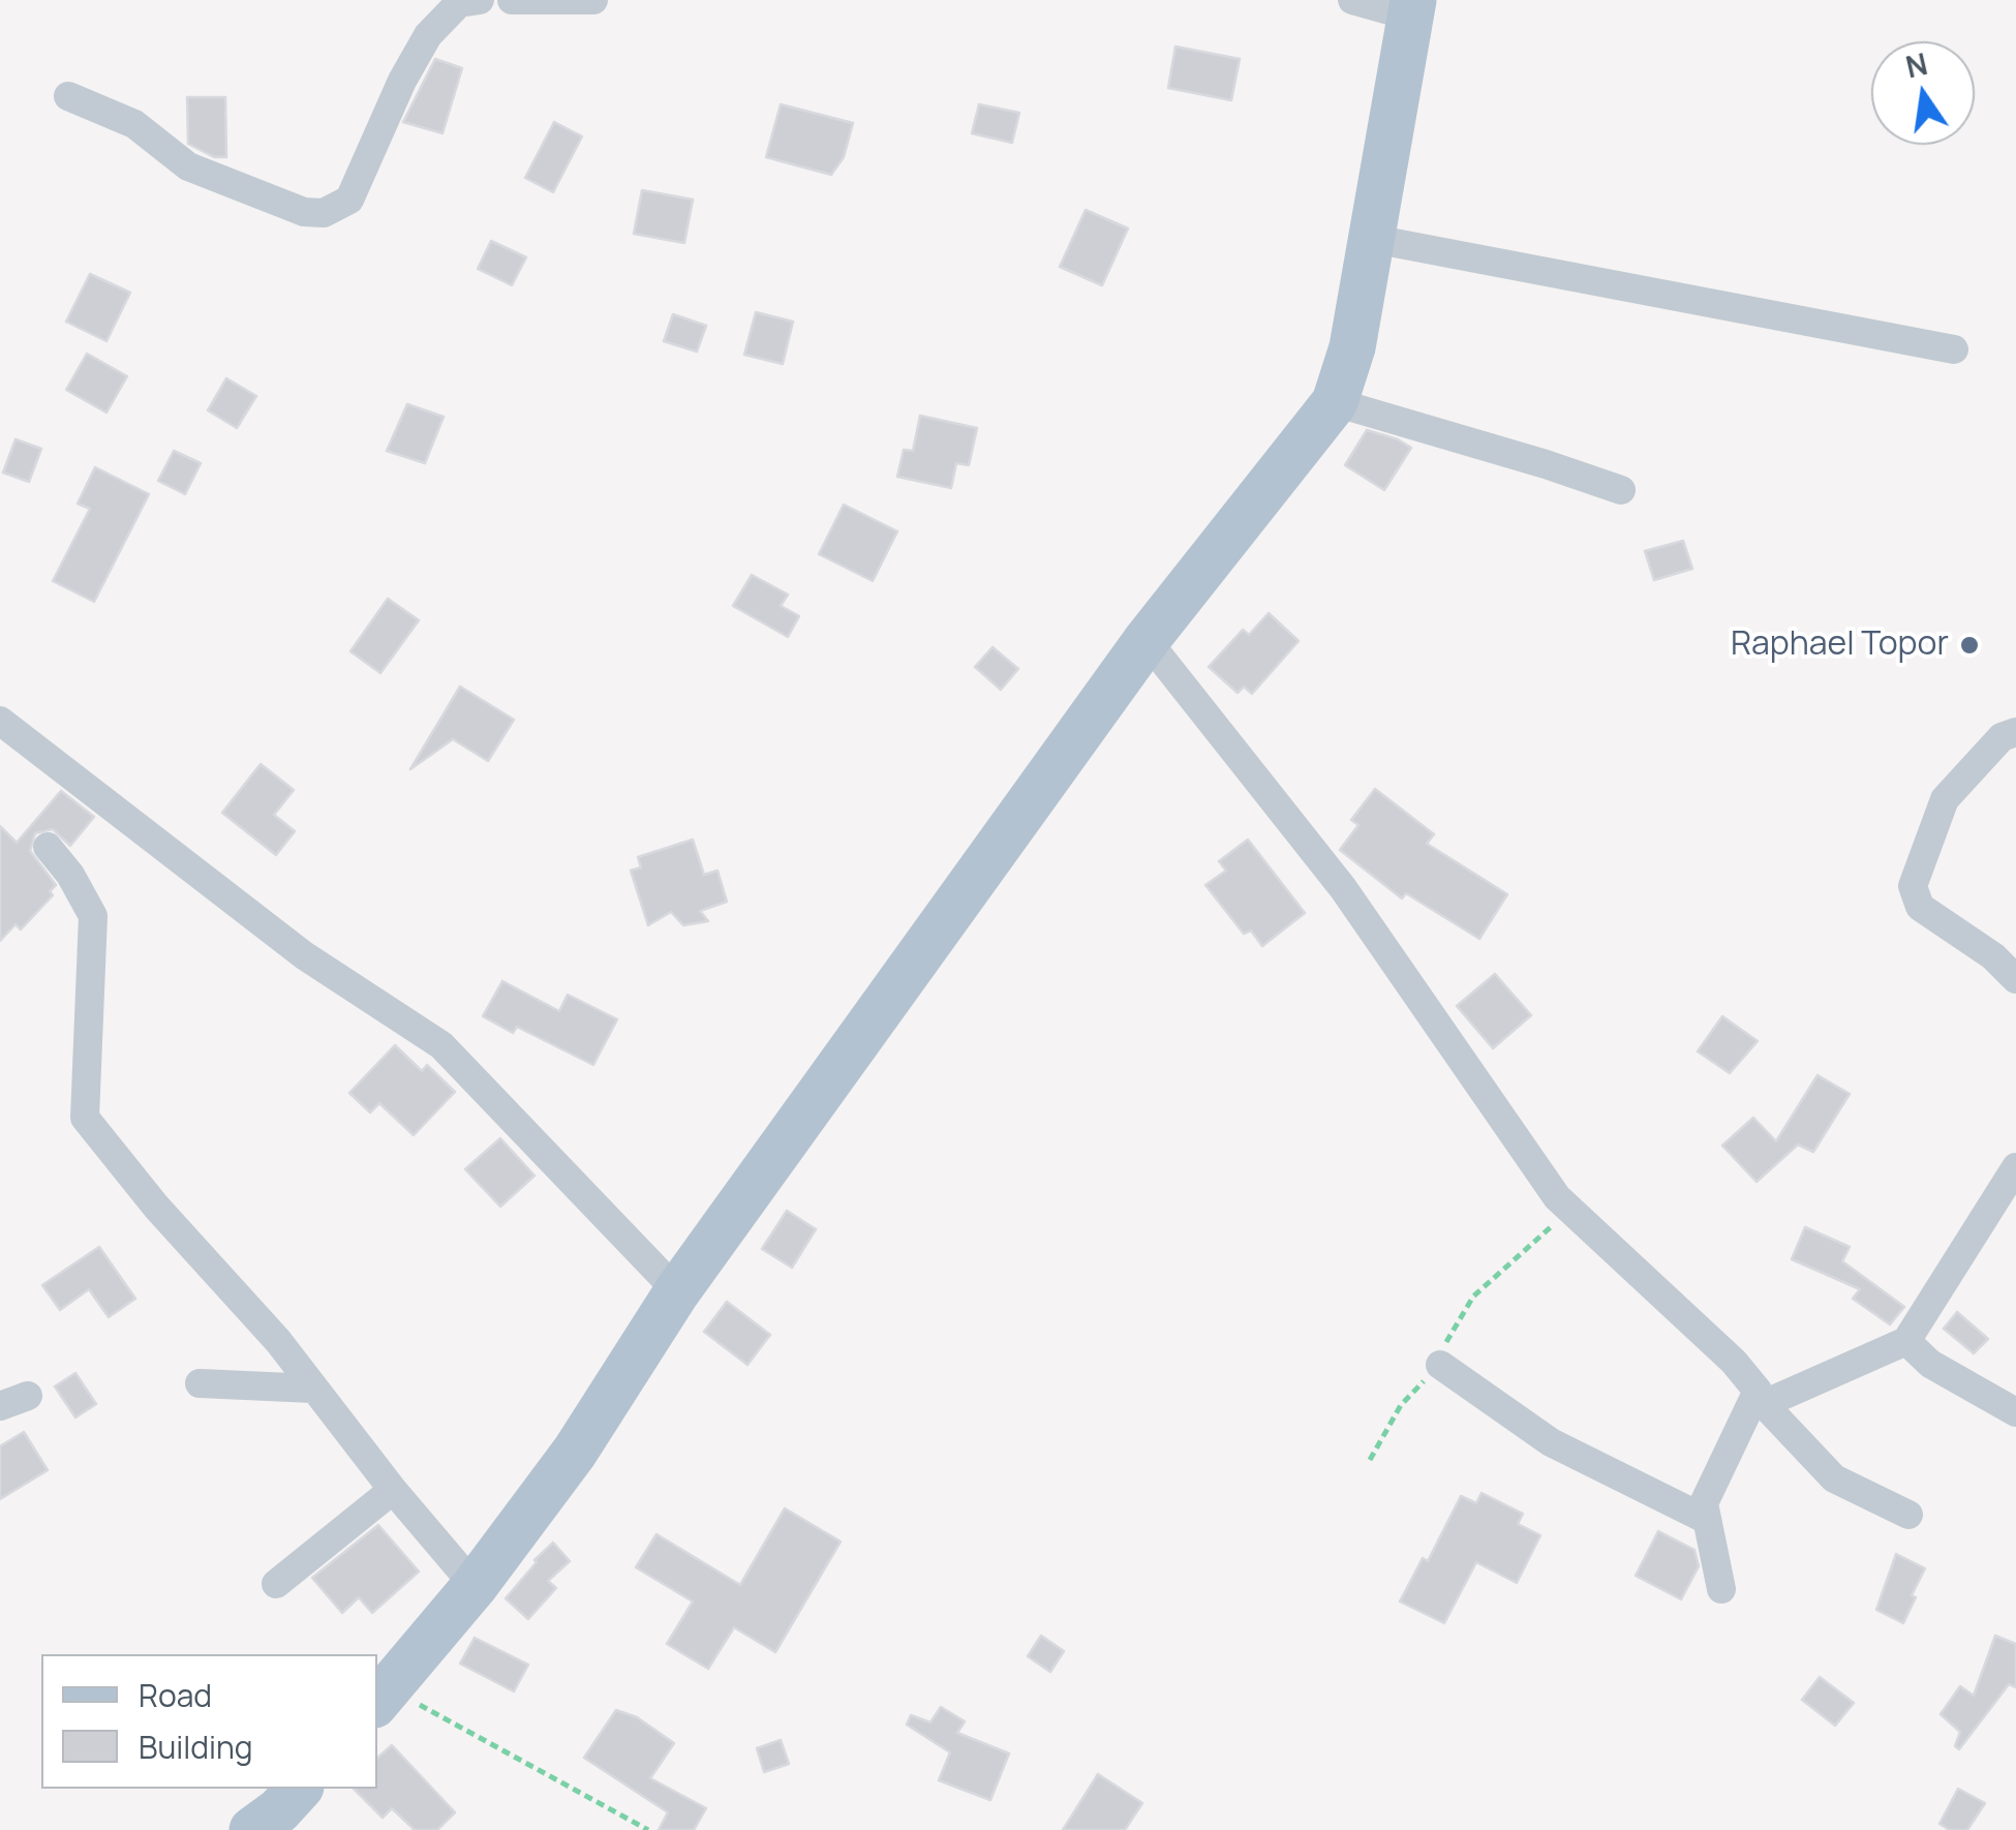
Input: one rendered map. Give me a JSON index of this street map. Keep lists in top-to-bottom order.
{
  "places": ["Raphael Topor"],
  "legend": ["Road", "Building"],
  "north": "top"
}
